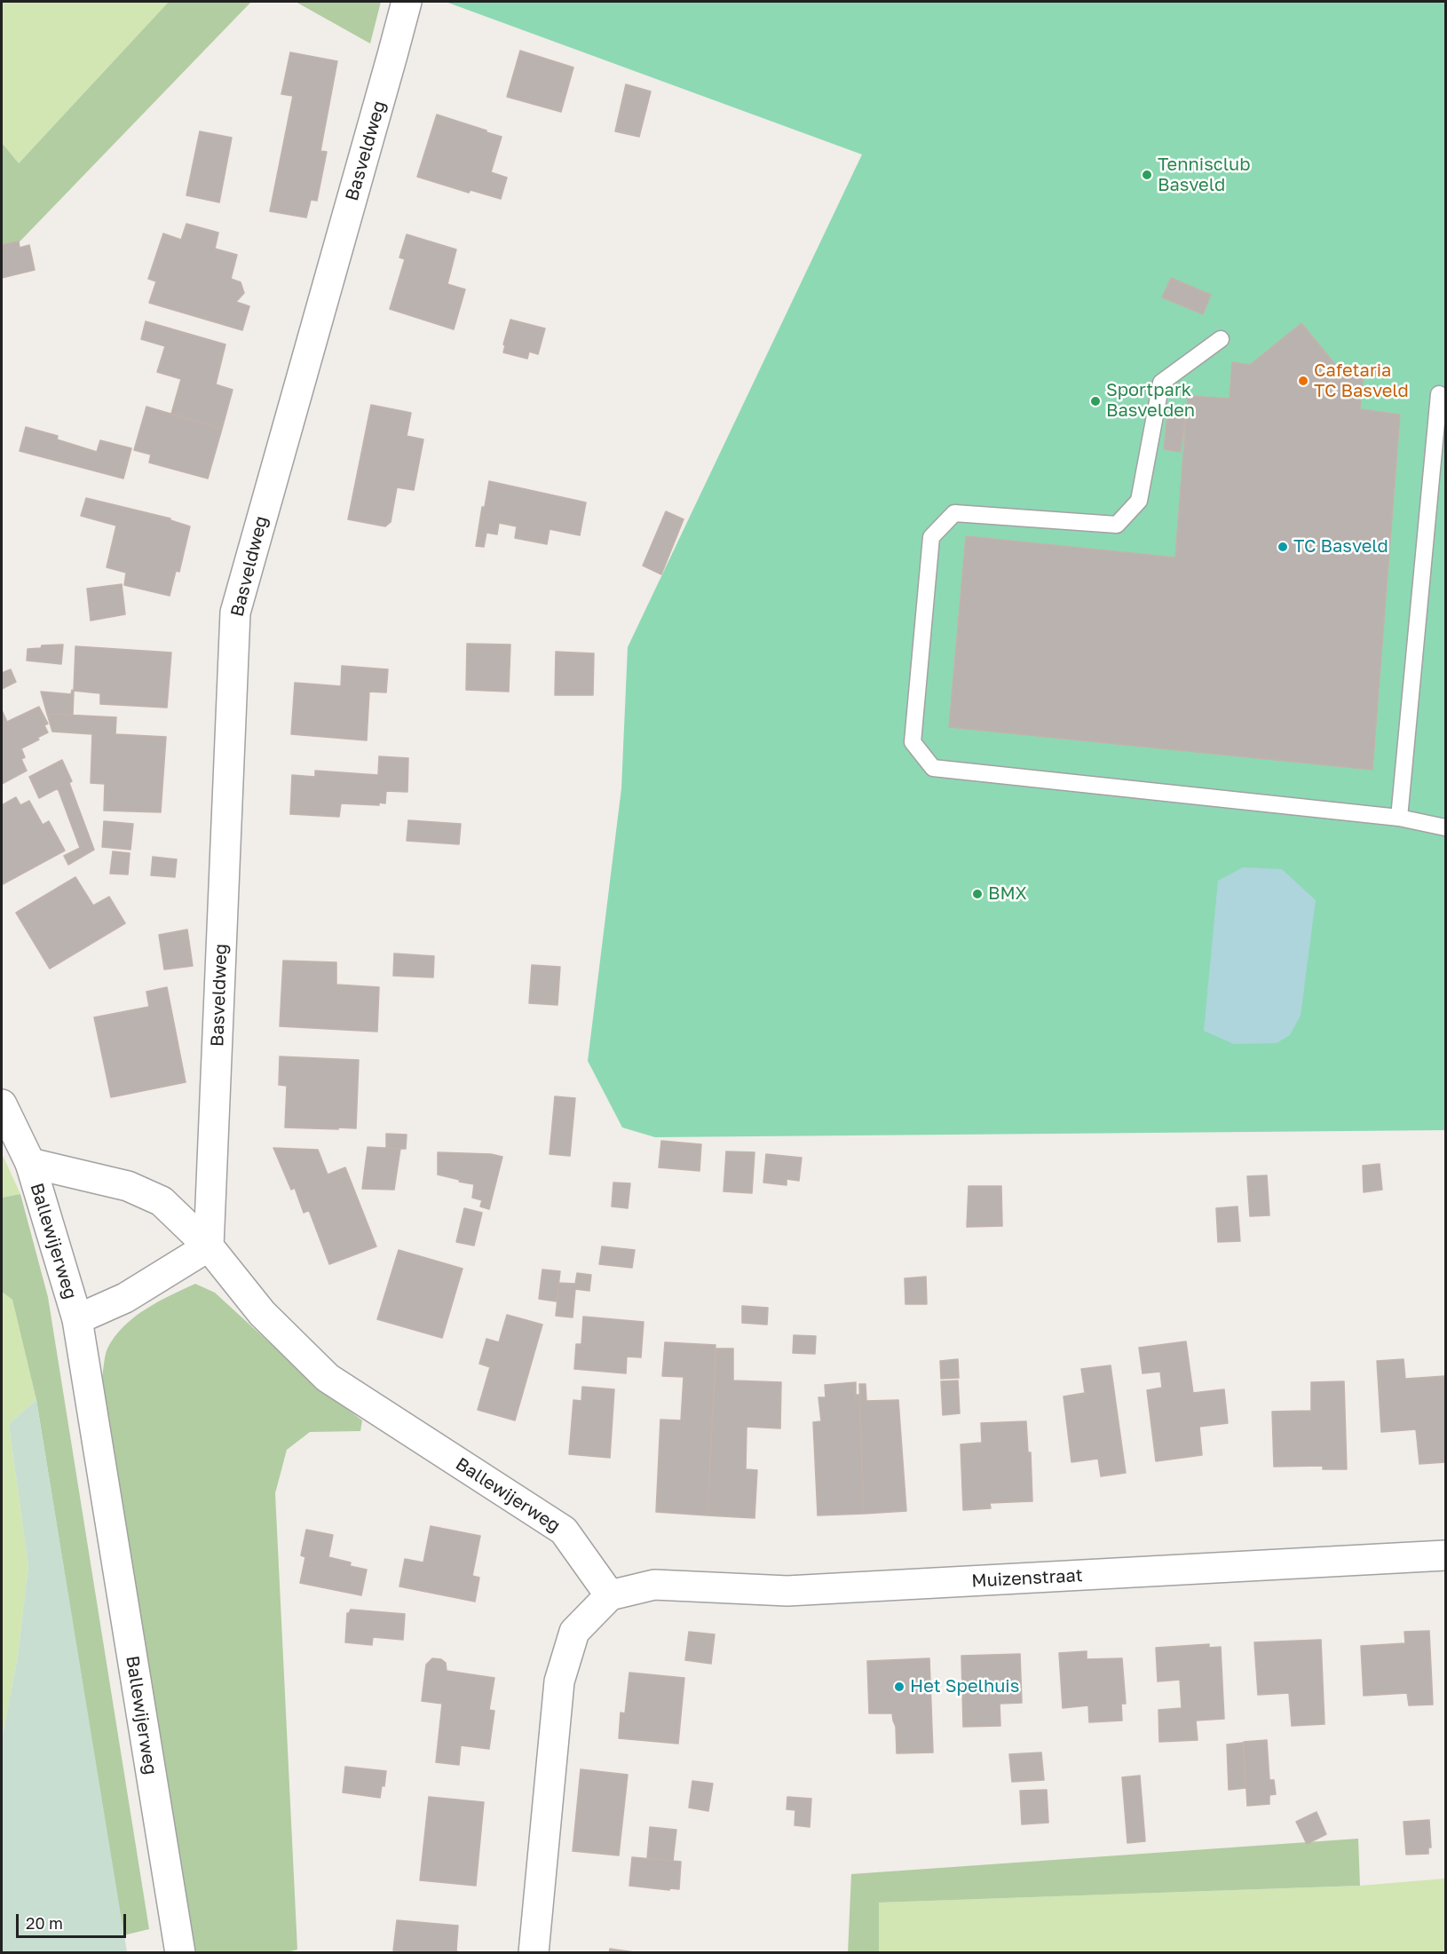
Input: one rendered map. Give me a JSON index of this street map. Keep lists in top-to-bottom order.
{
  "streets": {
    "street": ["Basveldweg", "Ballewijerweg", "Muizenstraat"]
  },
  "crossings": [
    ["Basveldweg", "Ballewijerweg"],
    ["Ballewijerweg", "Muizenstraat"]
  ],
  "places": [
    "Tennisclub Basveld",
    "Cafetaria TC Basveld",
    "Sportpark Basvelden",
    "TC Basveld",
    "BMX",
    "Het Spelhuis"
  ],
  "scale_bar": "20 m"
}
